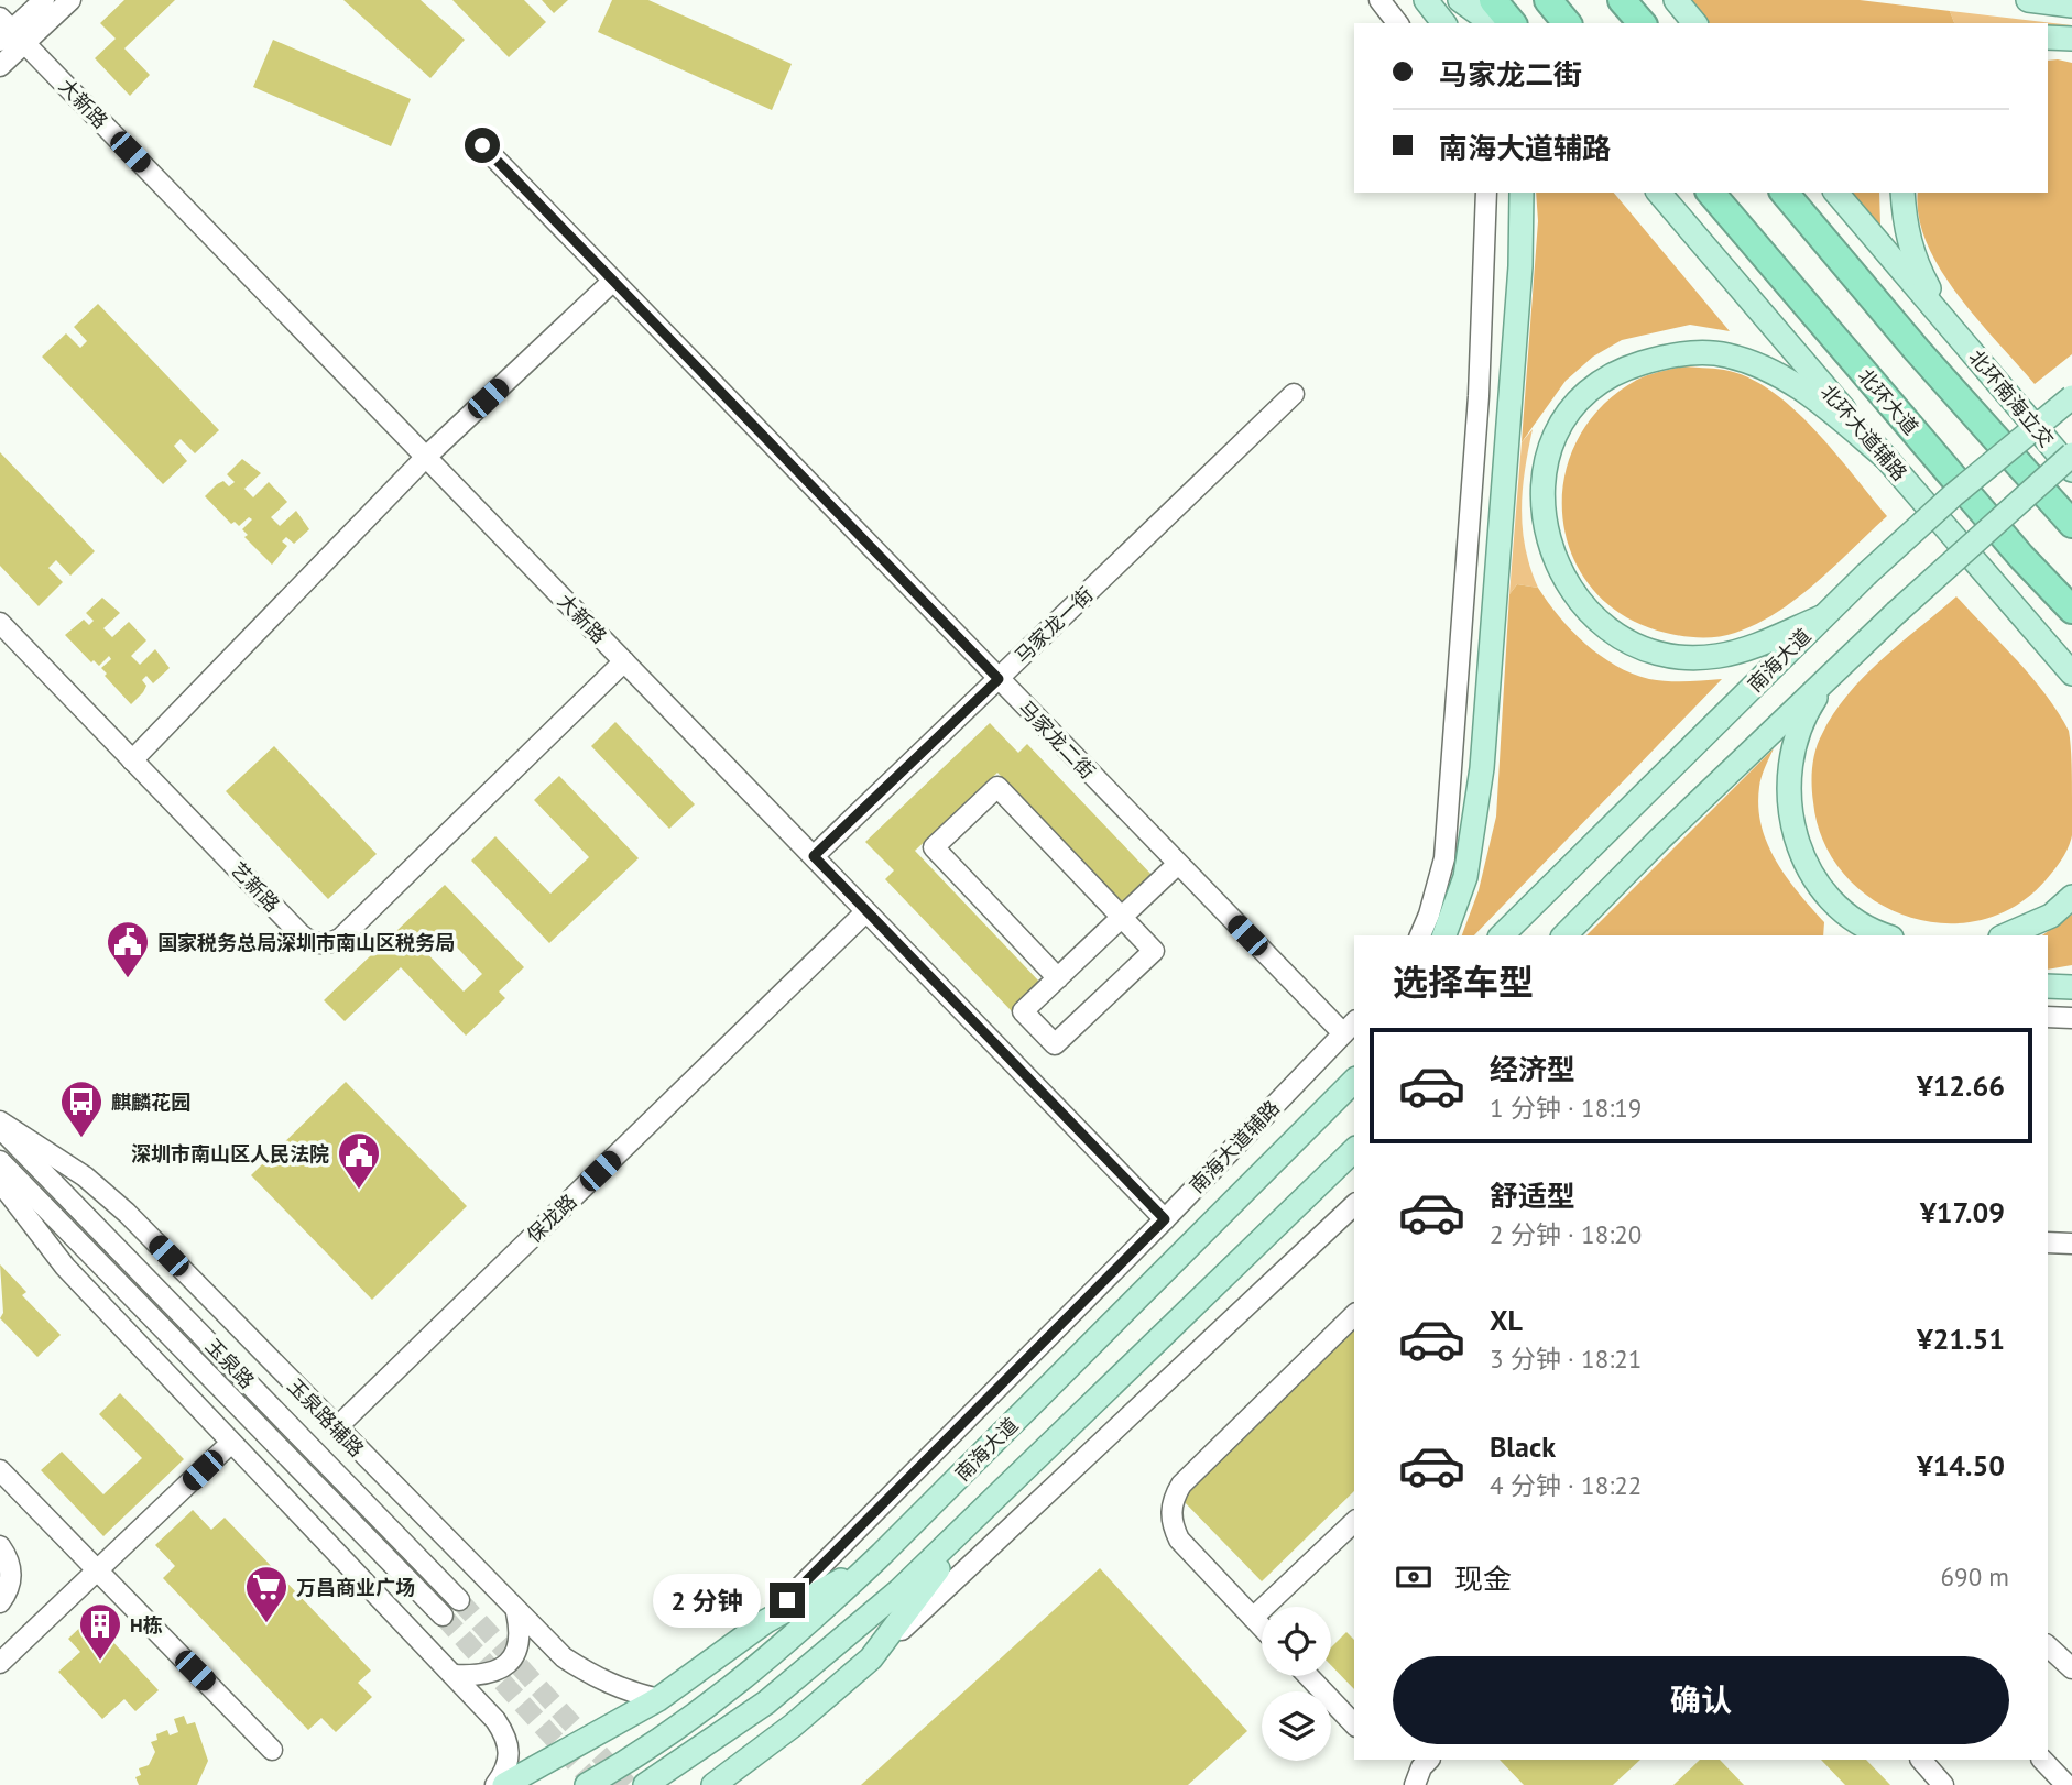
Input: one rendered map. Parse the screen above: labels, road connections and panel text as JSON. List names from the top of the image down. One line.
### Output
{"streets":{"highway":["北环大道"],"main road":["北环南海立交","北环大道辅路","南海大道"],"street":["大新路","马家龙一街","马家龙二街","艺新路","南海大道辅路","保龙路","玉泉路","玉泉路辅路"]},"crossings":[["大新路","马家龙一街"],["大新路","艺新路"],["大新路","南海大道辅路"],["大新路","保龙路"],["马家龙一街","马家龙二街"],["马家龙二街","南海大道辅路"],["保龙路","玉泉路辅路"]],"places":{"public building":["国家税务总局深圳市南山区税务局","深圳市南山区人民法院"],"bus stop":["麒麟花园"],"supermarket":["万昌商业广场"],"building":["H栋"]},"page":{"banner":["马家龙二街","南海大道辅路"],"heading":"选择车型","list":[{"name":"经济型","note":"1 分钟 · 18:19","value":"¥12.66"},{"name":"舒适型","note":"2 分钟 · 18:20","value":"¥17.09"},{"name":"XL","note":"3 分钟 · 18:21","value":"¥21.51"},{"name":"Black","note":"4 分钟 · 18:22","value":"¥14.50"}],"pay":["现金","690 m"],"bubble":"2 分钟","buttons":"确认"}}
